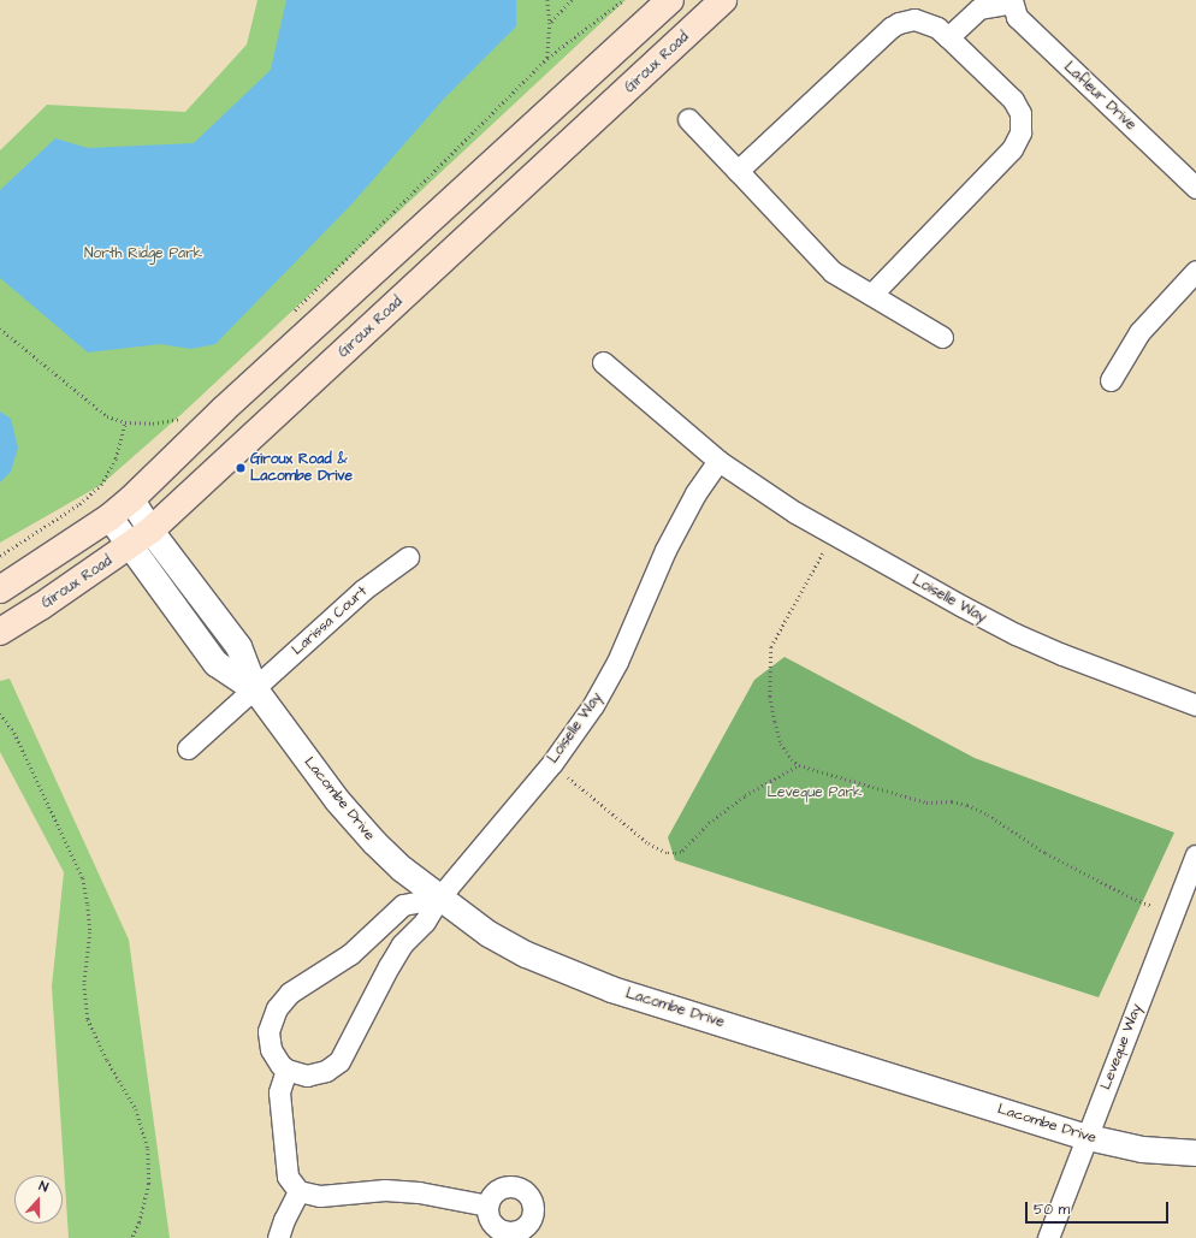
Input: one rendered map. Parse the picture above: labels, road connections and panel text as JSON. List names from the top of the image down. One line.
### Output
{"streets":{"main road":["Giroux Road"],"street":["Lafleur Drive","Loiselle Way","Larissa Court","Lacombe Drive","Leveque Way"]},"crossings":[["Giroux Road","Lacombe Drive"],["Loiselle Way","Lacombe Drive"],["Larissa Court","Lacombe Drive"],["Lacombe Drive","Leveque Way"]],"parks":["North Ridge Park","Leveque Park"],"places":["Giroux Road & Lacombe Drive"],"scale_bar":"50 m","north":"top"}
